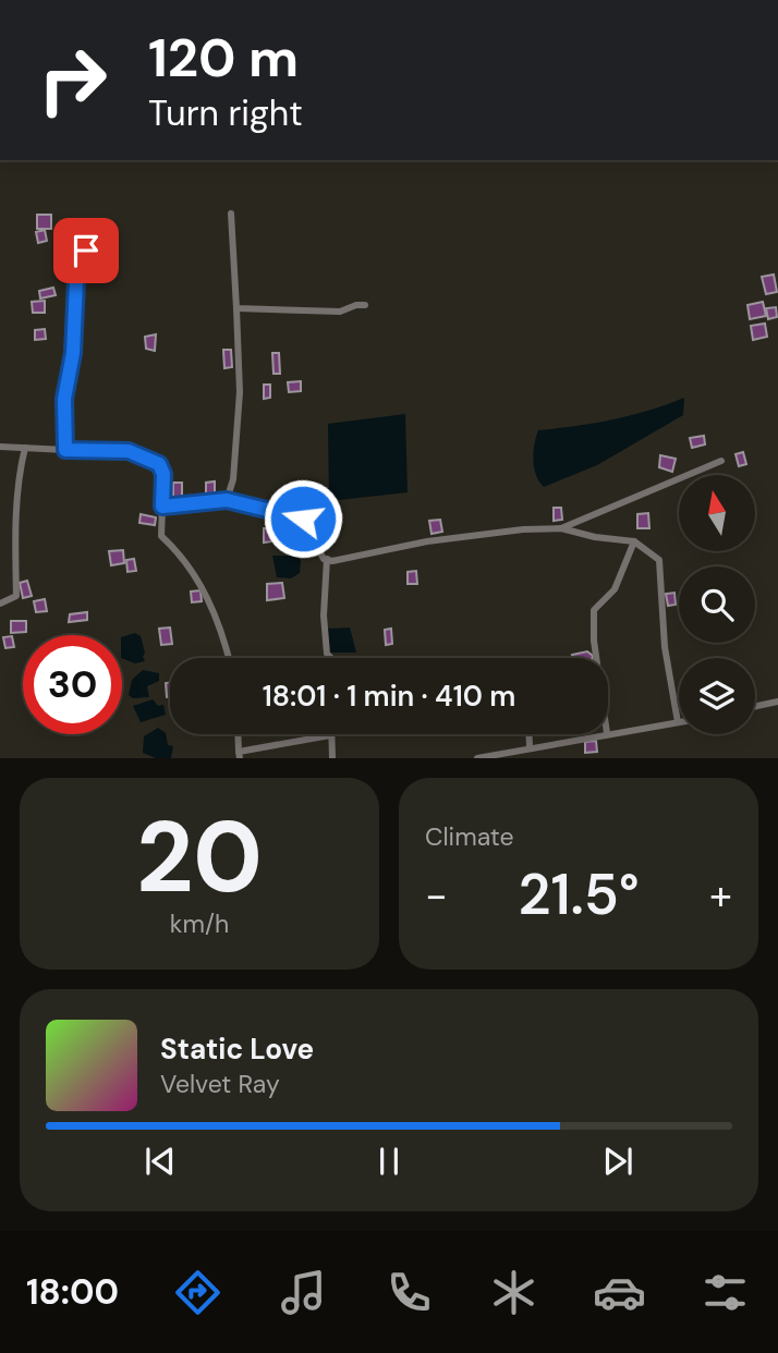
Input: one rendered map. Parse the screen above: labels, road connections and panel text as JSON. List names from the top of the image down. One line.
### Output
{"north":"top","page":{"turn":["120 m","Turn right"],"limit":"30","trip":"18:01 · 1 min · 410 m","tile":[["20","km/h"],"Climate"],"heat":["−","21.5°","+"],"song":["Static Love","Velvet Ray"],"tabs":"18:00"}}
